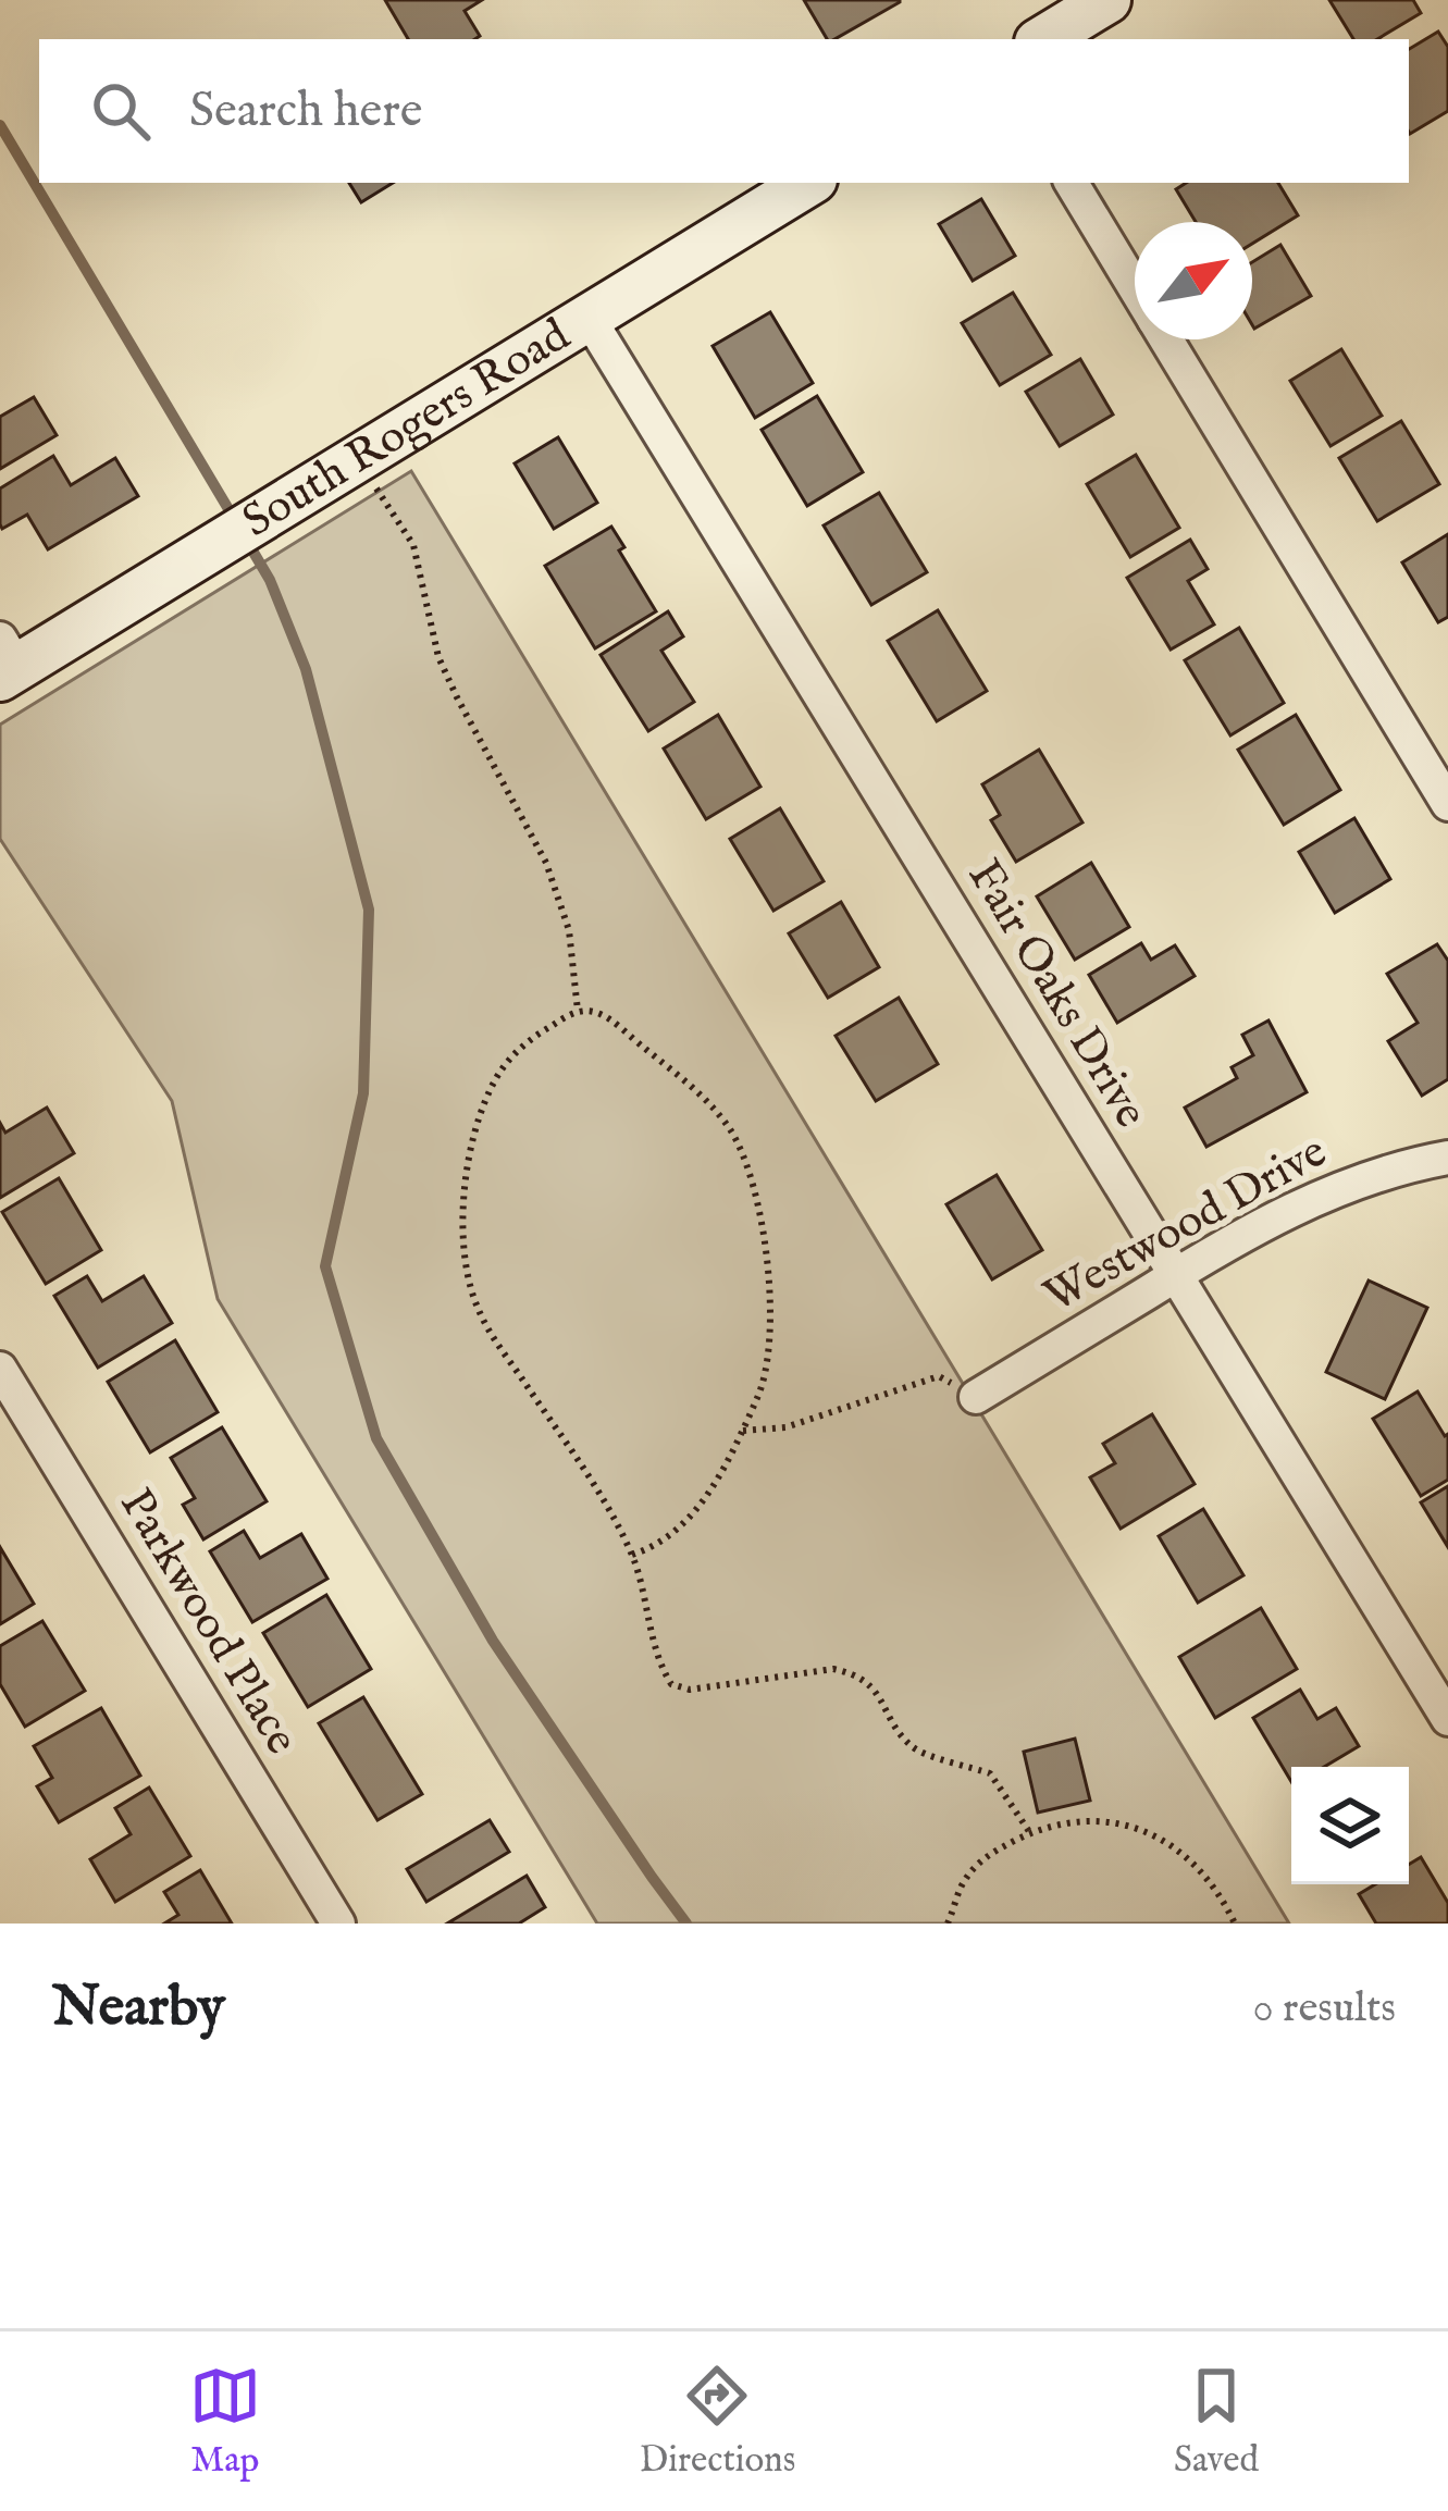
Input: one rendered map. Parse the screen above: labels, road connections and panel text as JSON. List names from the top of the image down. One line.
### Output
{"streets":{"street":["South Rogers Road","Fair Oaks Drive","Westwood Drive","Parkwood Place"]},"crossings":[["South Rogers Road","Fair Oaks Drive"],["Fair Oaks Drive","Westwood Drive"]],"north":"top right","page":{"search":"Search here","heading":["Nearby","0 results"],"nav":["Map","Directions","Saved"]}}
